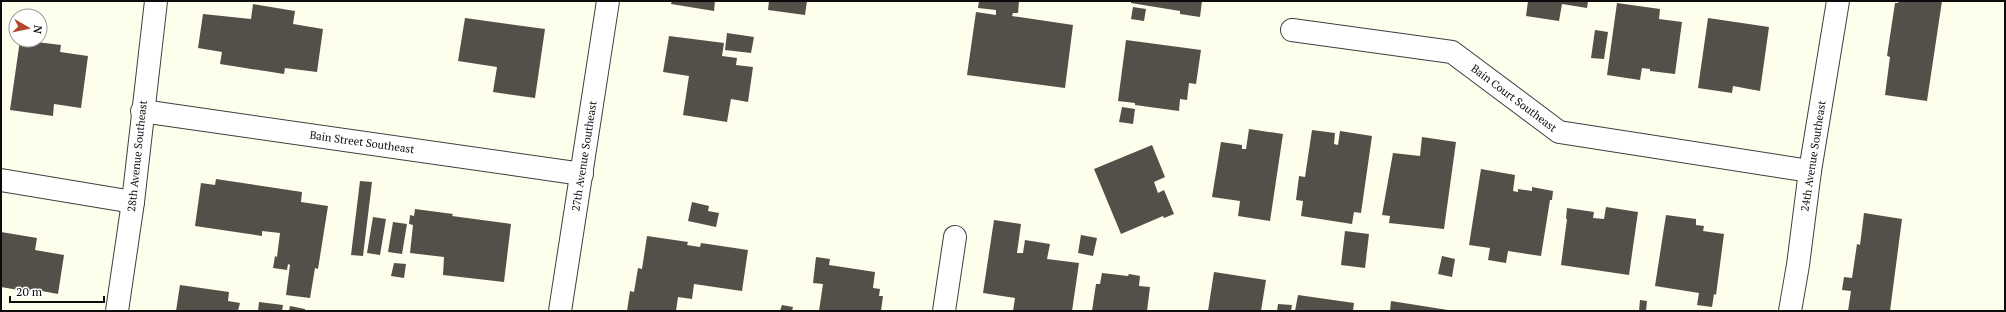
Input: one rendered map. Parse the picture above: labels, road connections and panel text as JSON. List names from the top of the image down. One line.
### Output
{"streets":{"street":["Bain Court Southeast","Bain Street Southeast","28th Avenue Southeast","27th Avenue Southeast","24th Avenue Southeast"]},"crossings":[["Bain Court Southeast","24th Avenue Southeast"],["Bain Street Southeast","28th Avenue Southeast"],["Bain Street Southeast","27th Avenue Southeast"]],"scale_bar":"20 m","north":"right"}
